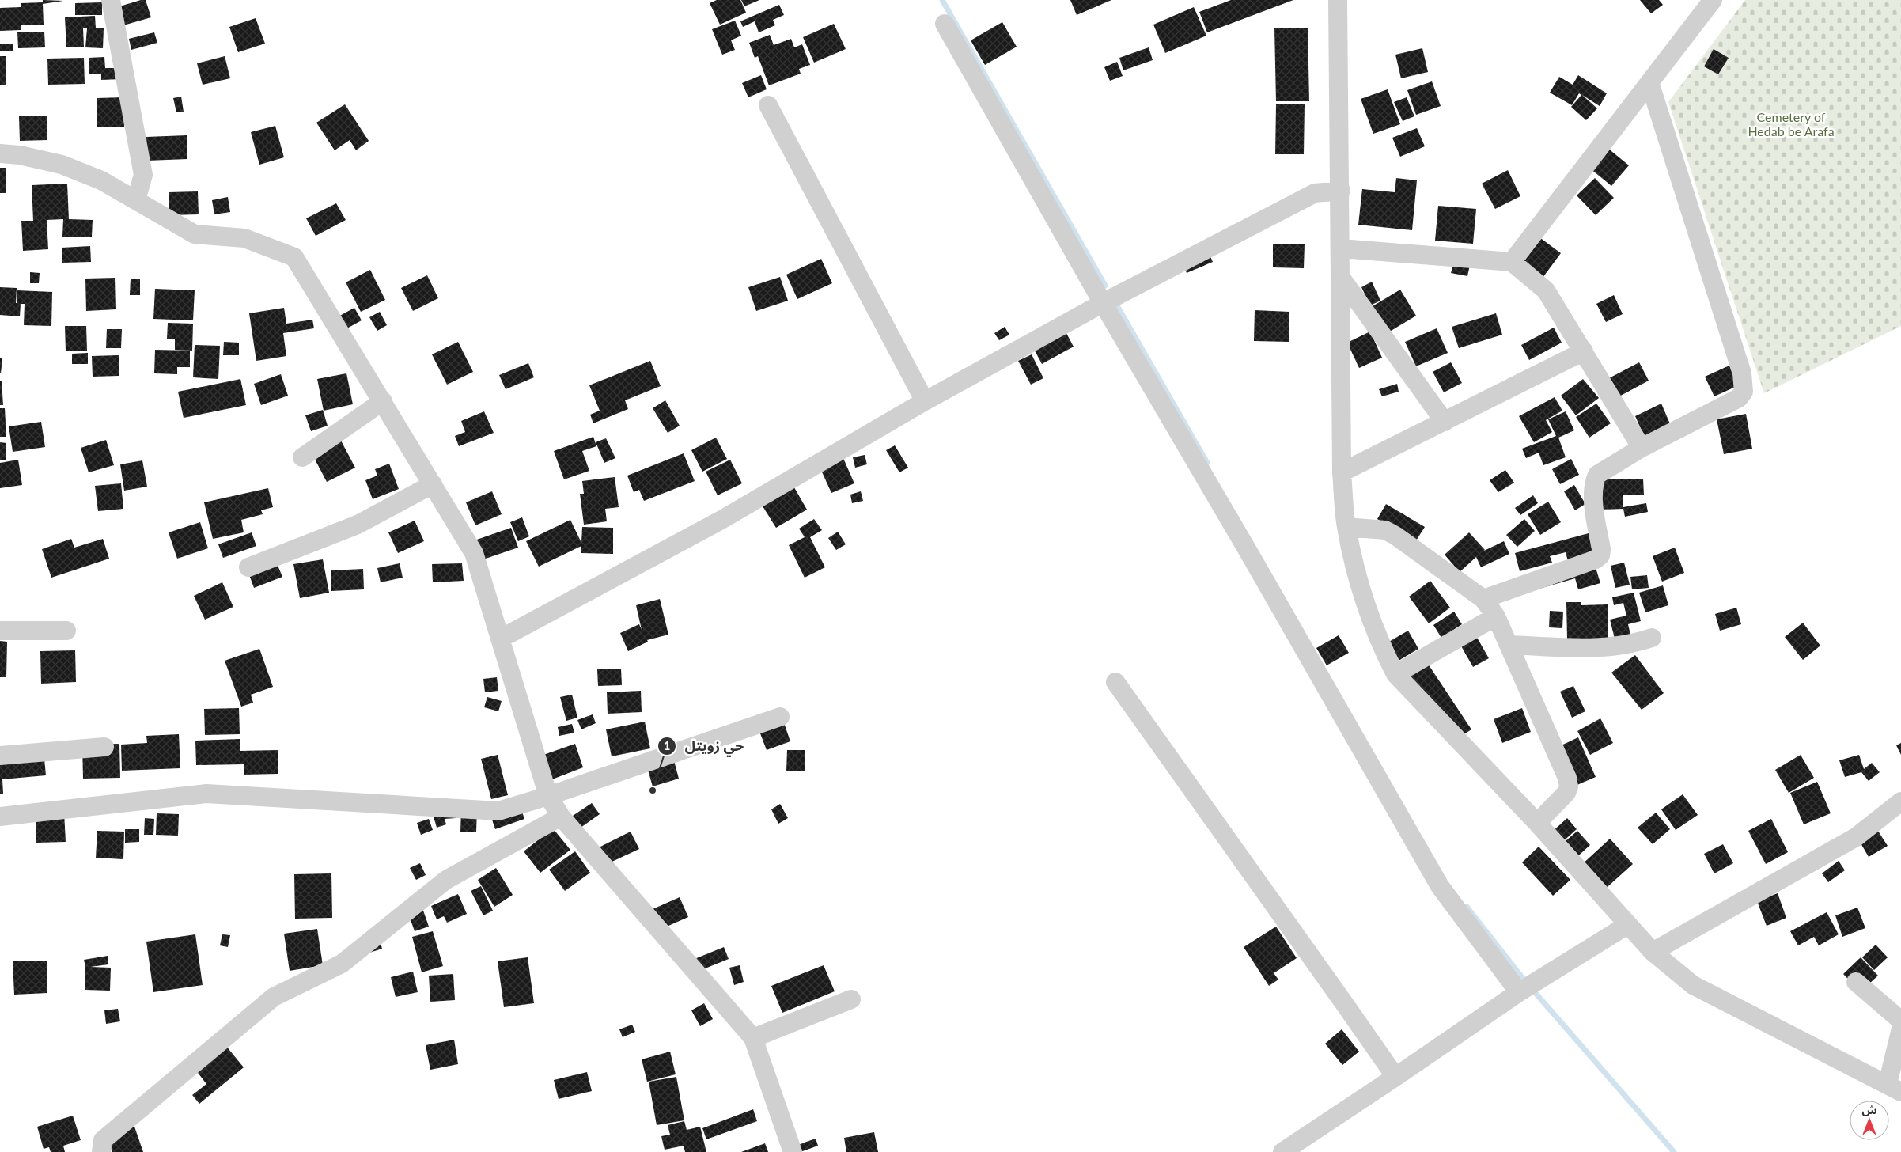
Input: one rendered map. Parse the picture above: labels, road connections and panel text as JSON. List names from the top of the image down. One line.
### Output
{"parks":["Cemetery of Hedab be Arafa"],"places":["حي زويتل"],"north":"top"}
